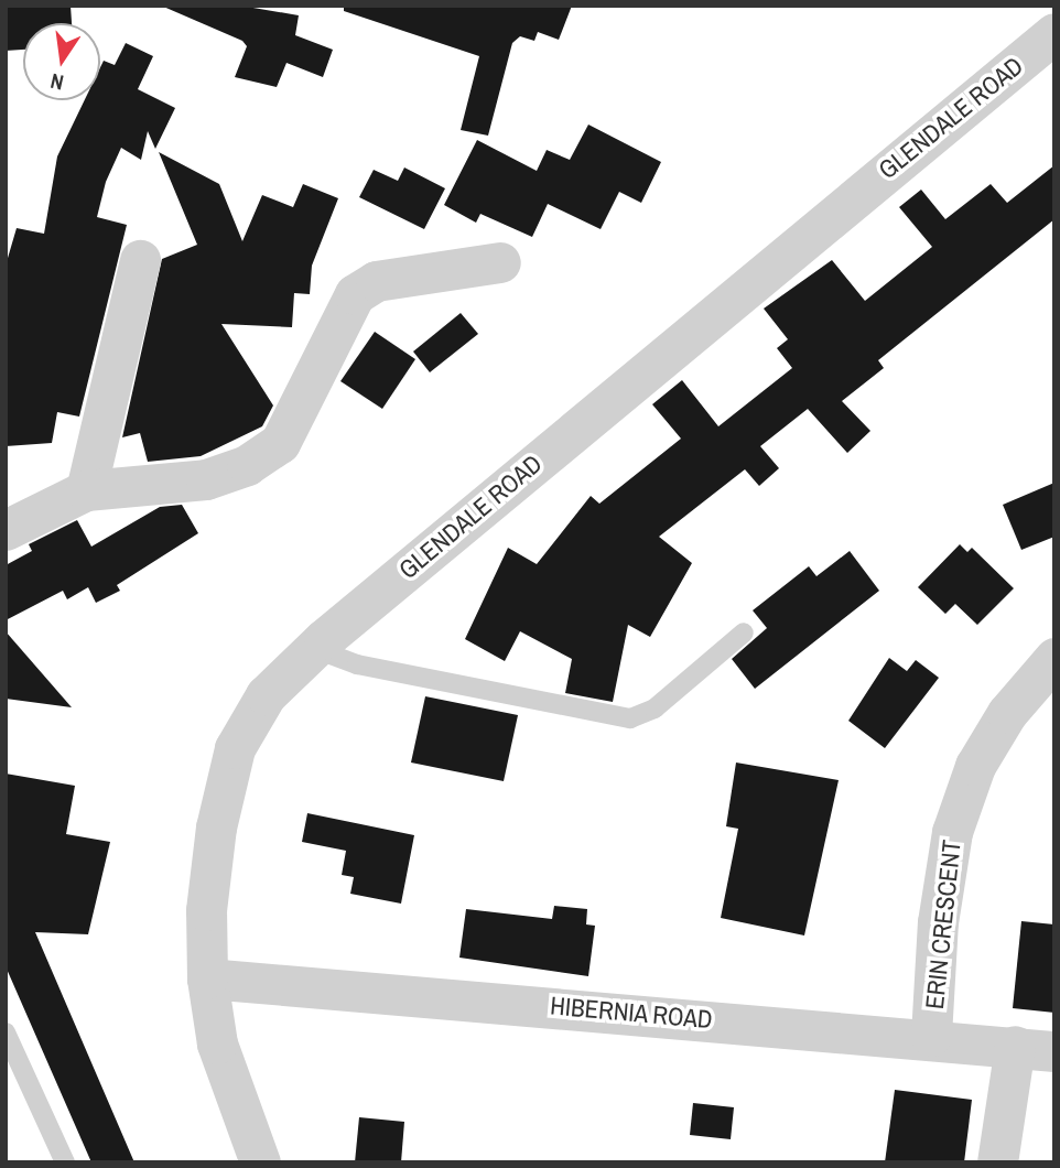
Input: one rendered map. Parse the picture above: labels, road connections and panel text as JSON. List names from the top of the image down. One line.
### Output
{"streets":{"street":["GLENDALE ROAD","ERIN CRESCENT","HIBERNIA ROAD"]},"crossings":[["GLENDALE ROAD","HIBERNIA ROAD"],["ERIN CRESCENT","HIBERNIA ROAD"]],"north":"bottom"}
